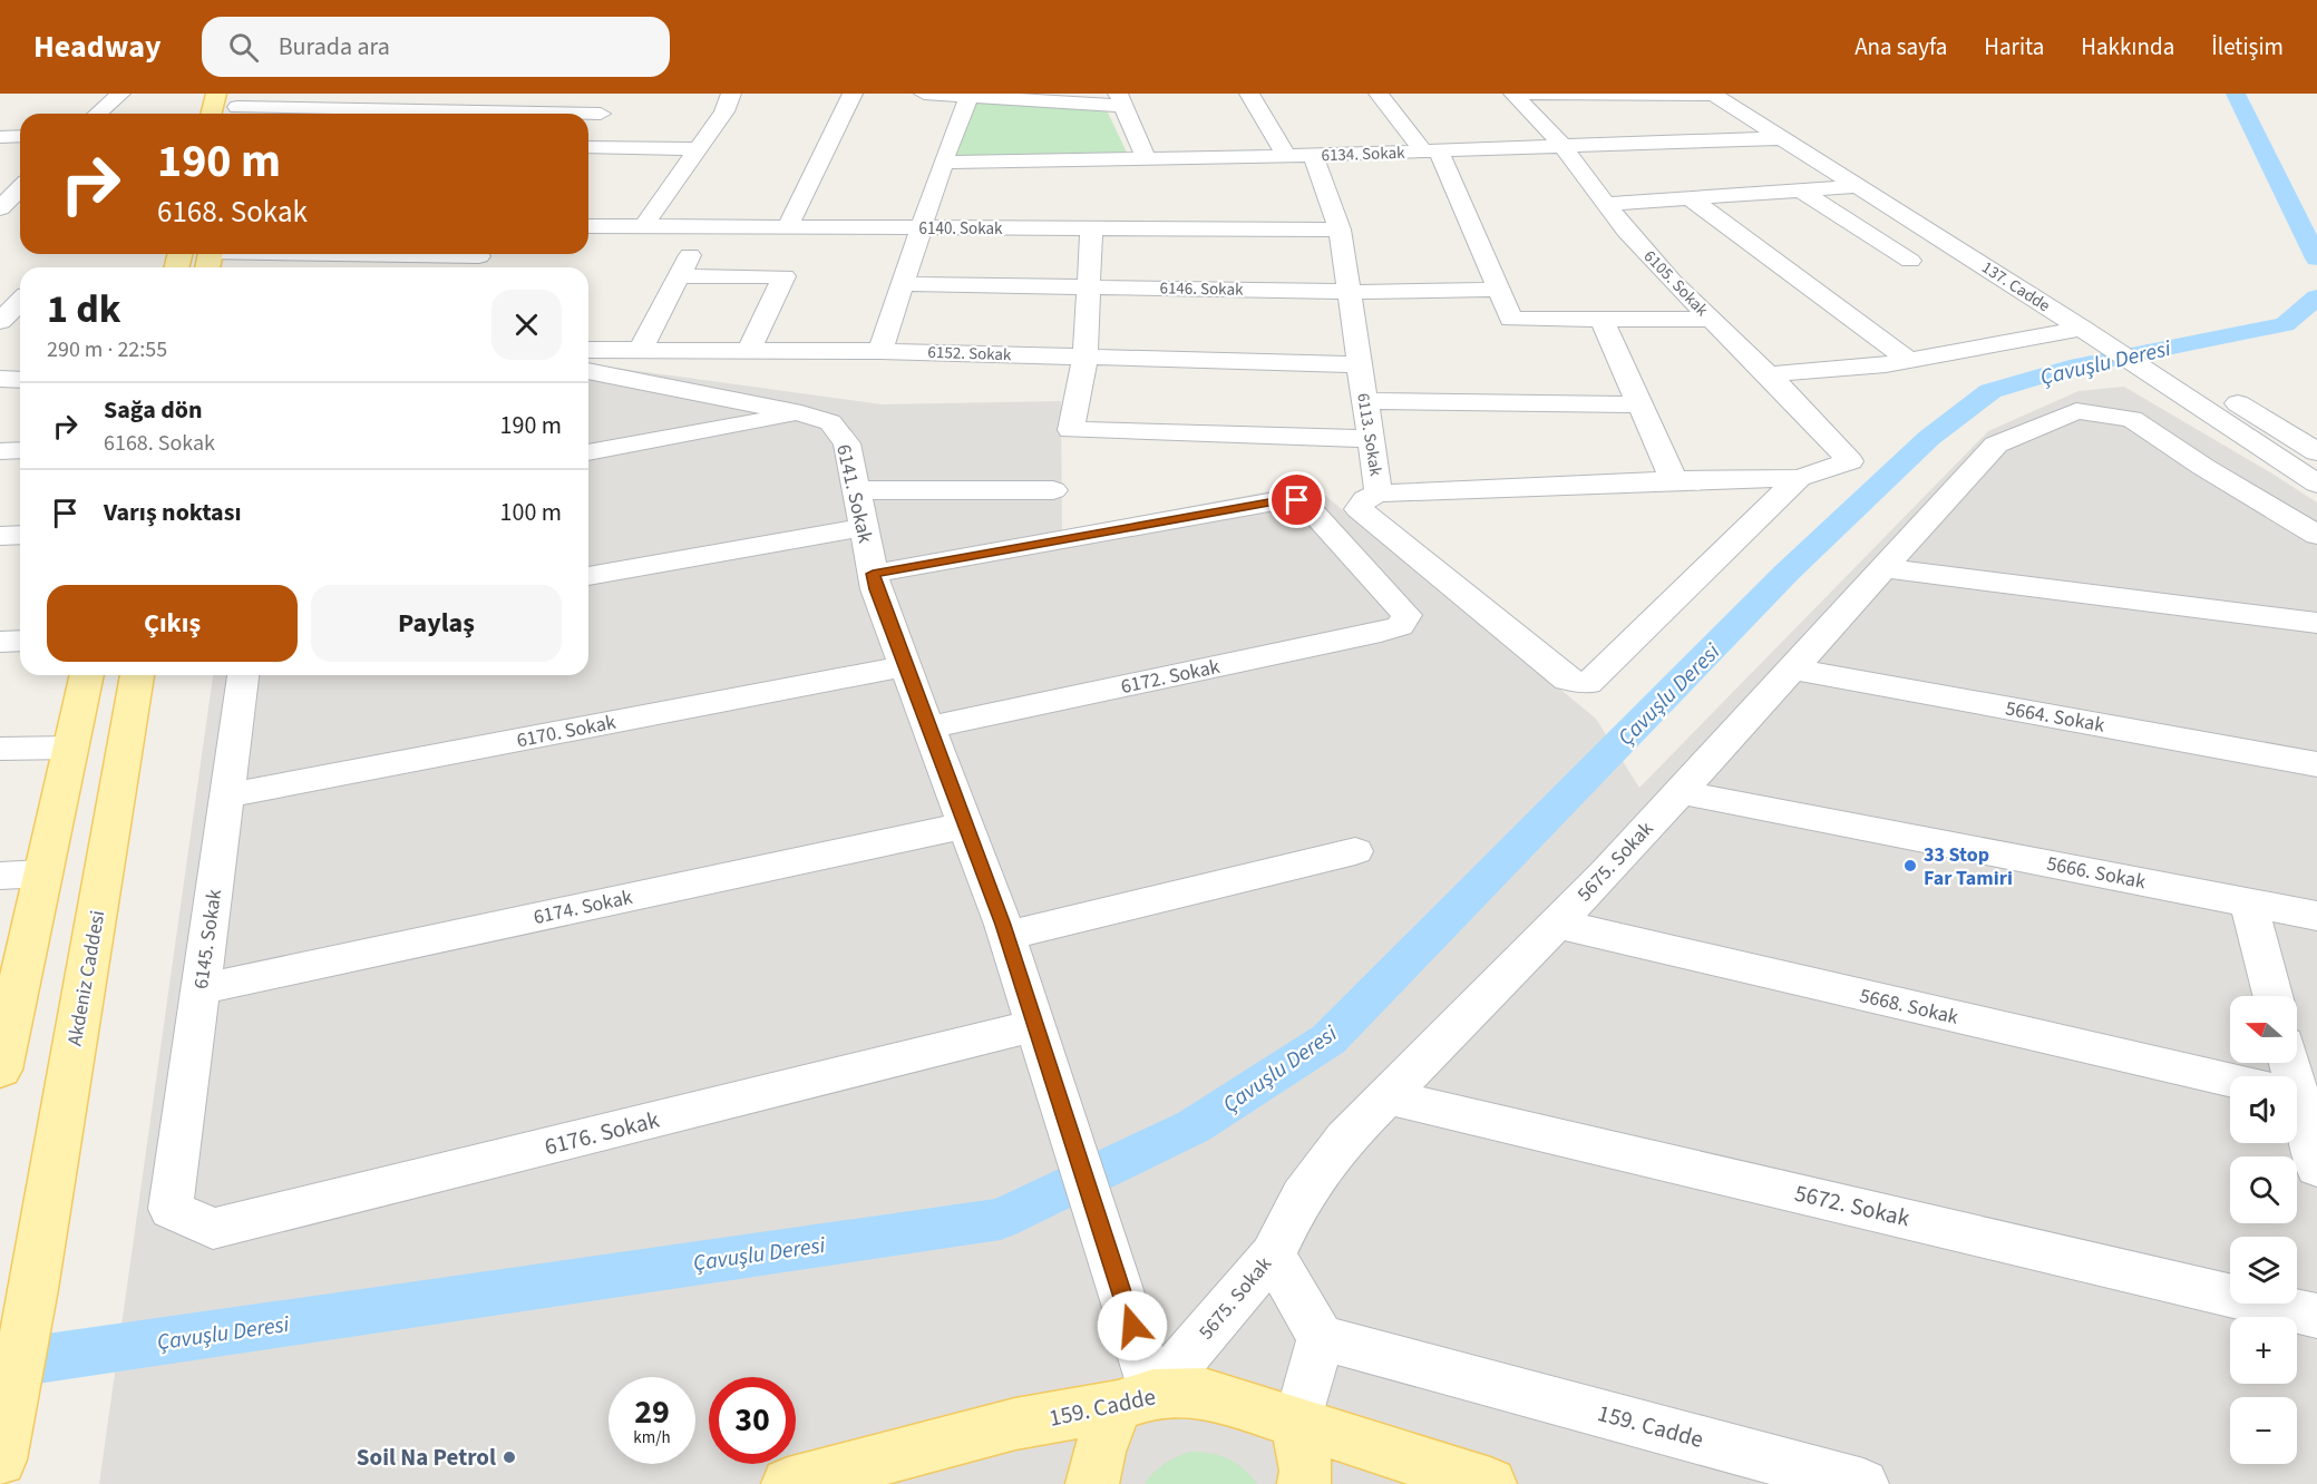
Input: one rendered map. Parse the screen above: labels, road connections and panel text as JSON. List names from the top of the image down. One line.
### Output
{"streets":{"main road":["Akdeniz Caddesi","159. Cadde"],"street":["6134. Sokak","6140. Sokak","6105. Sokak","137. Cadde","6146. Sokak","6152. Sokak","6113. Sokak","6141. Sokak","6172. Sokak","5664. Sokak","6170. Sokak","5675. Sokak","5666. Sokak","6174. Sokak","6145. Sokak","5668. Sokak","6176. Sokak","5672. Sokak"]},"crossings":[["6134. Sokak","6105. Sokak"],["6134. Sokak","137. Cadde"],["6134. Sokak","6113. Sokak"],["6140. Sokak","6113. Sokak"],["6105. Sokak","6113. Sokak"],["6146. Sokak","6113. Sokak"],["6152. Sokak","6113. Sokak"],["6141. Sokak","6172. Sokak"],["6141. Sokak","6170. Sokak"],["6141. Sokak","5675. Sokak"],["6141. Sokak","6174. Sokak"],["6141. Sokak","6176. Sokak"],["6141. Sokak","159. Cadde"],["5664. Sokak","5675. Sokak"],["6170. Sokak","6145. Sokak"],["5675. Sokak","5666. Sokak"],["5675. Sokak","5668. Sokak"],["5675. Sokak","5672. Sokak"],["5675. Sokak","159. Cadde"],["6174. Sokak","6145. Sokak"],["6145. Sokak","6176. Sokak"]],"water":["Çavuşlu Deresi"],"places":["33 Stop Far Tamiri","Soil Na Petrol"],"north":"left","page":{"header":"Headway","search":"Burada ara","nav":["Ana sayfa","Harita","Hakkında","İletişim"],"turn":["190 m","6168. Sokak"],"heading":["1 dk","290 m · 22:55"],"list":[{"name":"Sağa dön","note":"6168. Sokak","value":"190 m"},{"name":"Varış noktası","value":"100 m"}],"buttons":["Çıkış","Paylaş"],"map_buttons":["+","−"],"speed":"29 km/h","limit":"30"}}
